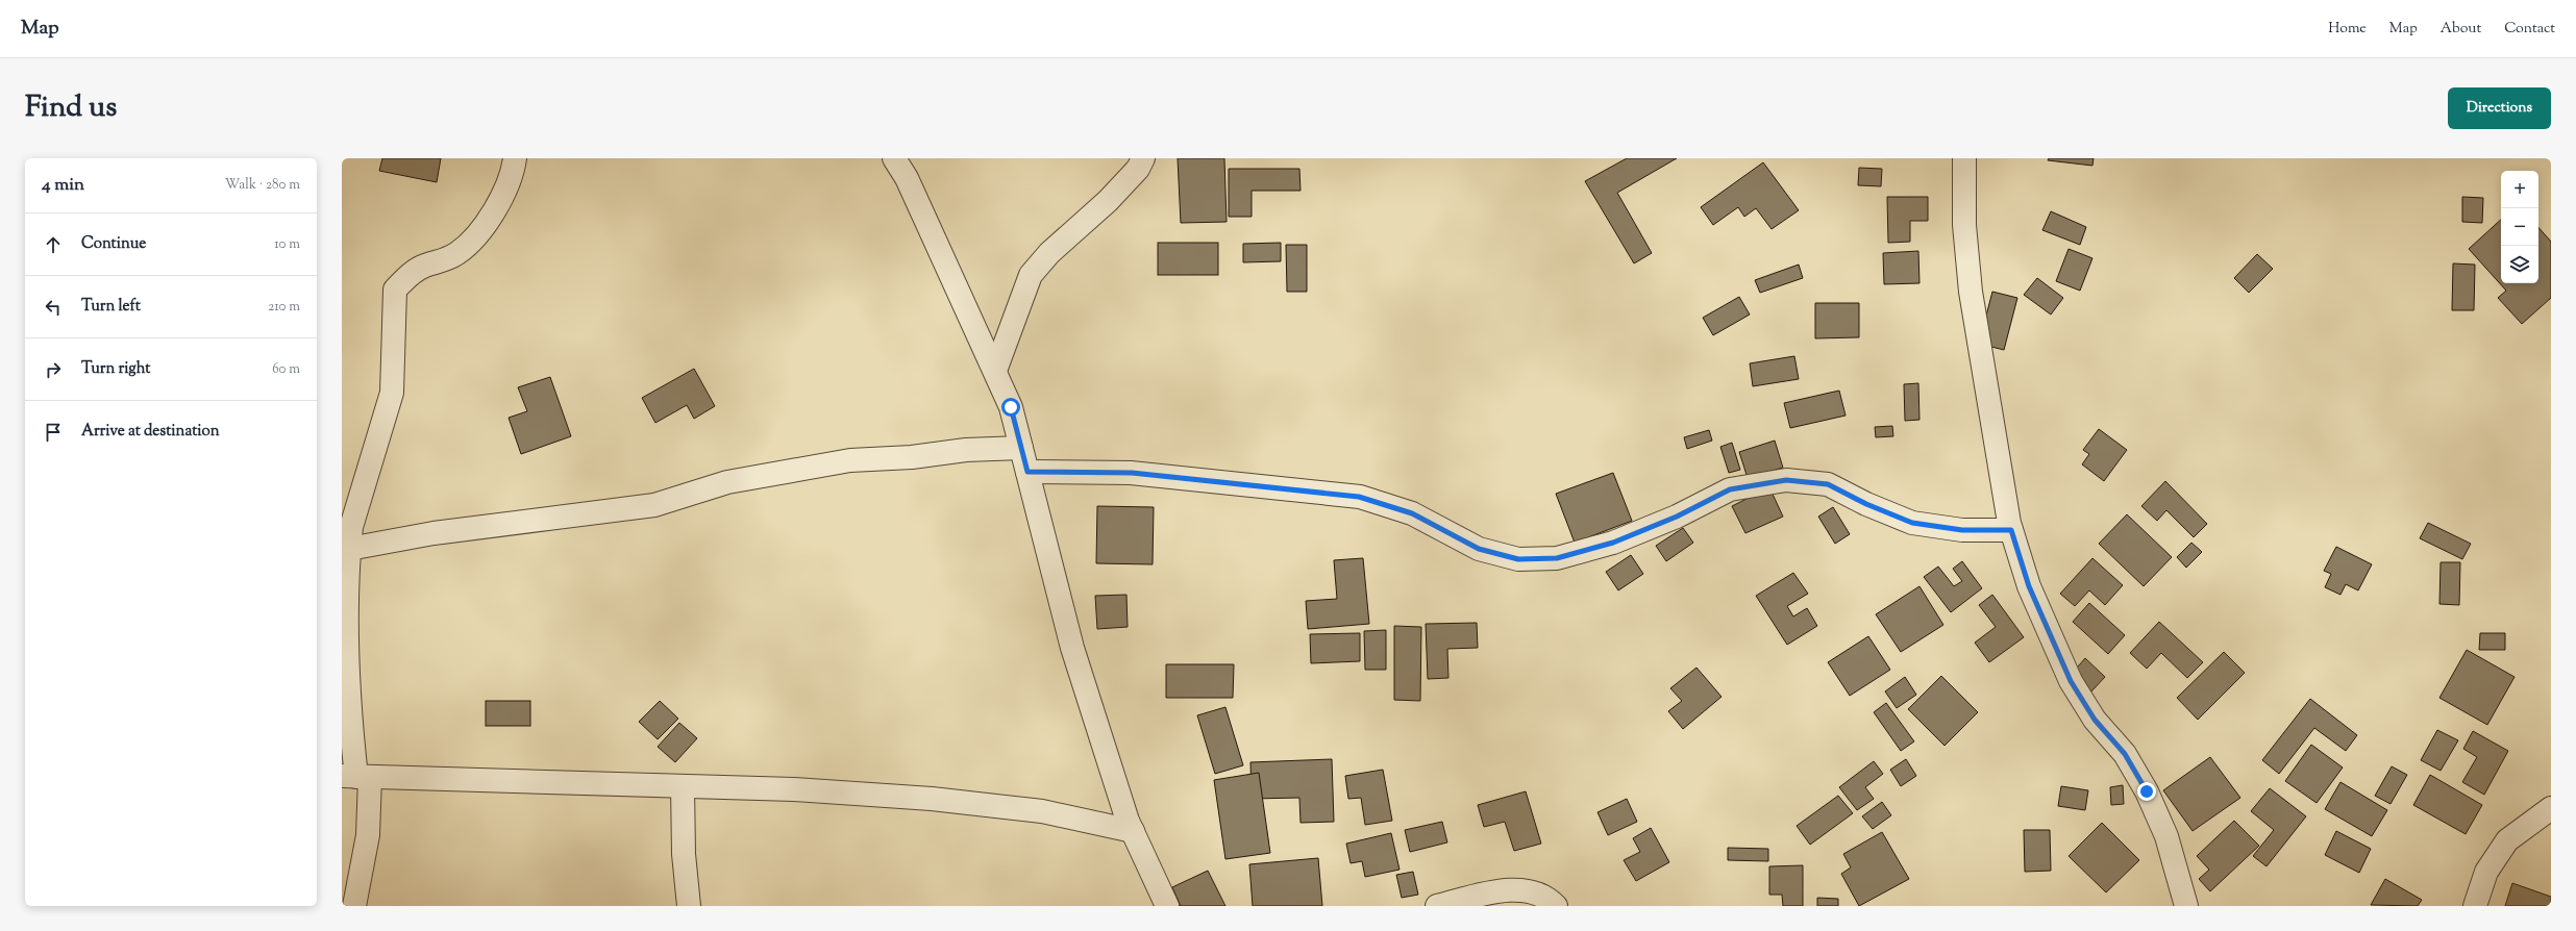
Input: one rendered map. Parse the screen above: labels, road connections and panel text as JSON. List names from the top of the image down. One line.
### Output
{"page":{"header":"Map","nav":["Home","Map","About","Contact"],"title":"Find us","buttons":"Directions","heading":["4 min","Walk · 280 m"],"map_buttons":["+","−"],"list":[["Continue","10 m"],["Turn left","210 m"],["Turn right","60 m"],"Arrive at destination"]}}
